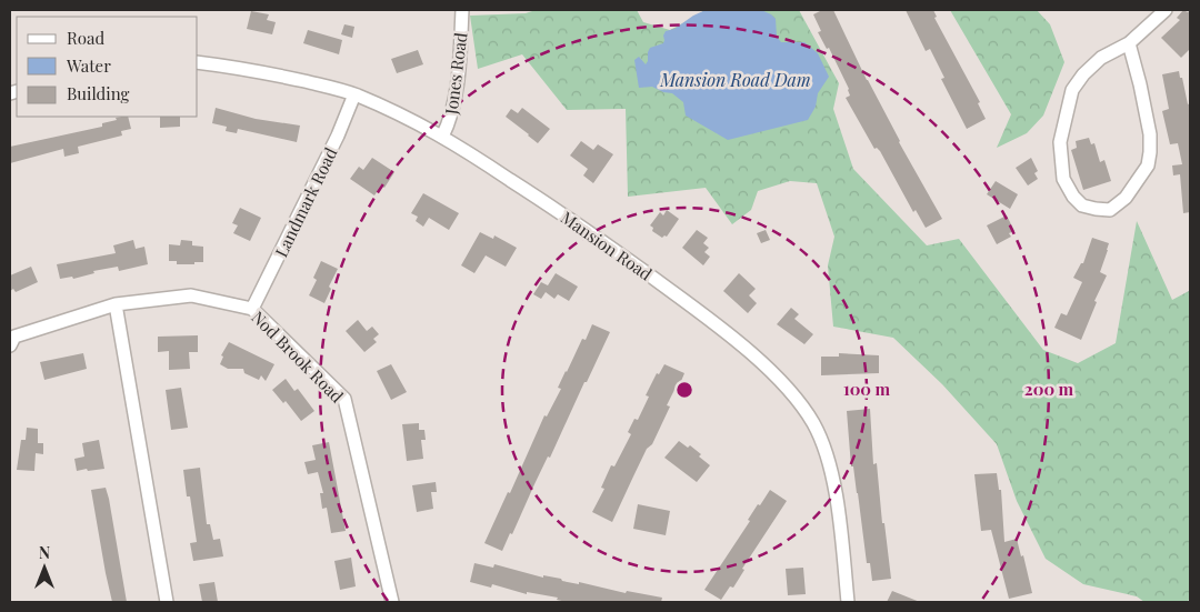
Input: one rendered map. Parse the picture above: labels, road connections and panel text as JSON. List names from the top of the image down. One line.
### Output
{"streets":{"street":["Jones Road","Landmark Road","Mansion Road","Nod Brook Road"]},"crossings":[["Jones Road","Mansion Road"],["Landmark Road","Mansion Road"],["Landmark Road","Nod Brook Road"]],"water":["Mansion Road Dam"],"legend":["Road","Water","Building"],"north":"top","rings":["100 m","200 m"]}
